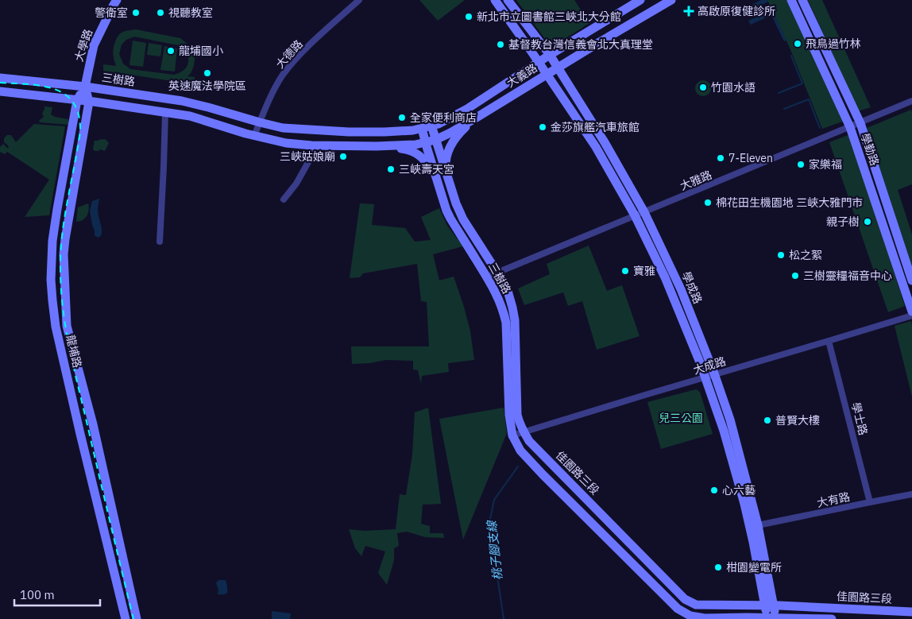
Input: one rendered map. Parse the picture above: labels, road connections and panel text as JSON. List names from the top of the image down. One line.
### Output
{"streets":{"street":["大學路","大德路","大義路","三樹路","學勤路","大雅路","學成路","龍埔路","大成路","學士路","佳園路三段","大有路"]},"crossings":[["大學路","三樹路"],["大學路","龍埔路"],["大德路","三樹路"],["大義路","三樹路"],["大義路","學成路"],["大義路","佳園路三段"],["三樹路","大雅路"],["三樹路","龍埔路"],["三樹路","大成路"],["三樹路","佳園路三段"],["學勤路","大雅路"],["大雅路","學成路"],["大雅路","佳園路三段"],["學成路","大成路"],["學成路","佳園路三段"],["學成路","大有路"],["大成路","學士路"],["大成路","佳園路三段"],["學士路","大有路"]],"water":["桃子腳支線"],"parks":["兒三公園"],"places":{"health":["高啟原復健診所"],"other":["警衛室","視聽教室","新北市立圖書館三峽北大分館","飛鳥過竹林","基督教台灣信義會北大真理堂","龍埔國小","英速魔法學院區","竹園水語","全家便利商店","金莎旗艦汽車旅館","三峽姑娘廟","7-Eleven","家樂福","三峽壽天宮","棉花田生機園地 三峽大雅門市","親子樹","松之絮","寶雅","三樹靈糧福音中心","普賢大樓","心六藝","柑園變電所"]},"scale_bar":"100 m"}
